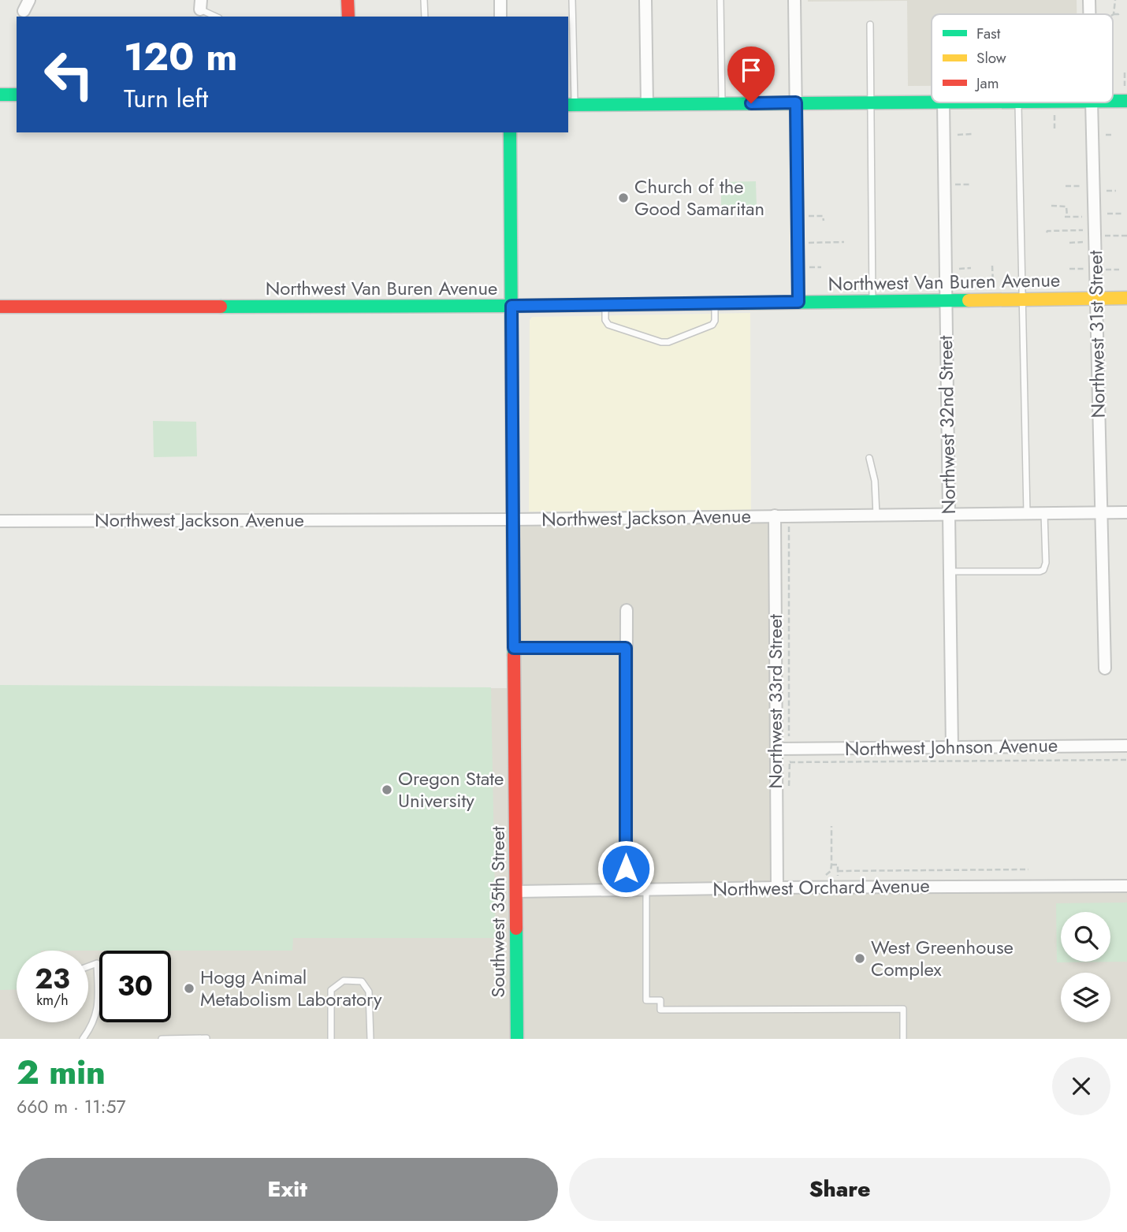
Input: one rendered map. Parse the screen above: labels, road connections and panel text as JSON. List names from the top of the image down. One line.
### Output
{"streets":{"main road":["Northwest Van Buren Avenue","Southwest 35th Street"],"street":["Northwest 31st Street","Northwest 32nd Street","Northwest Jackson Avenue","Northwest 33rd Street","Northwest Johnson Avenue","Northwest Orchard Avenue"]},"crossings":[["Northwest Van Buren Avenue","Northwest 31st Street"],["Northwest Van Buren Avenue","Northwest 32nd Street"],["Northwest Van Buren Avenue","Southwest 35th Street"],["Northwest 31st Street","Northwest Jackson Avenue"],["Northwest 32nd Street","Northwest Jackson Avenue"],["Northwest 32nd Street","Northwest Johnson Avenue"],["Northwest Jackson Avenue","Northwest 33rd Street"],["Northwest Jackson Avenue","Southwest 35th Street"],["Northwest 33rd Street","Northwest Johnson Avenue"],["Northwest 33rd Street","Northwest Orchard Avenue"],["Northwest Orchard Avenue","Southwest 35th Street"]],"places":["Church of the Good Samaritan","Oregon State University","West Greenhouse Complex","Hogg Animal Metabolism Laboratory"],"legend":["Fast","Slow","Jam"],"page":{"turn":["120 m","Turn left"],"speed":"23 km/h","limit":"30","heading":["2 min","660 m · 11:57"],"buttons":["Exit","Share"]}}
